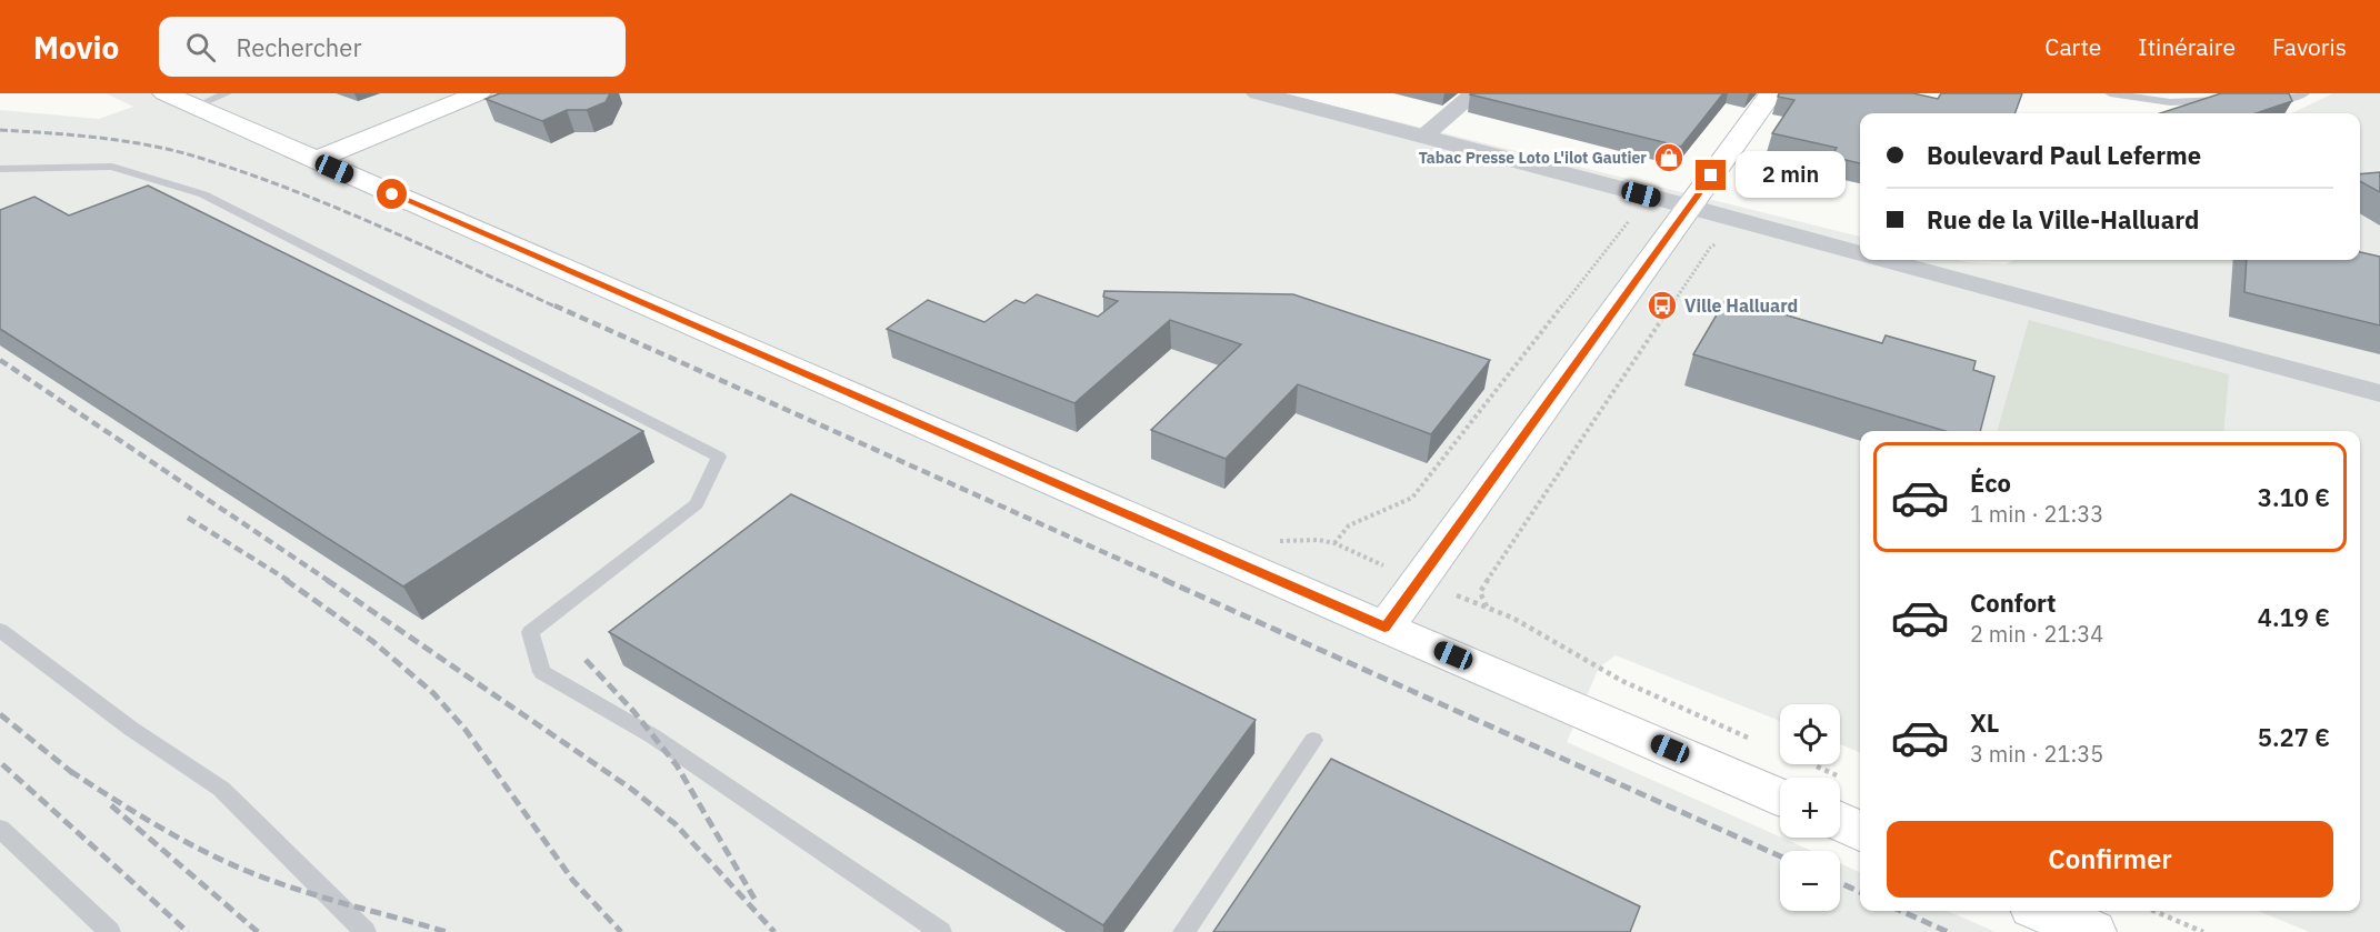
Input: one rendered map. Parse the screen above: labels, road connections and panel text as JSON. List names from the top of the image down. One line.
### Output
{"places":{"shop":["Tabac Presse Loto L'ilot Gautier"],"bus stop":["Ville Halluard"]},"page":{"header":"Movio","search":"Rechercher","nav":["Carte","Itinéraire","Favoris"],"banner":["Boulevard Paul Leferme","Rue de la Ville-Halluard"],"bubble":"2 min","list":[{"name":"Éco","note":"1 min · 21:33","value":"3.10 €"},{"name":"Confort","note":"2 min · 21:34","value":"4.19 €"},{"name":"XL","note":"3 min · 21:35","value":"5.27 €"}],"map_buttons":["+","−"],"buttons":"Confirmer"}}
